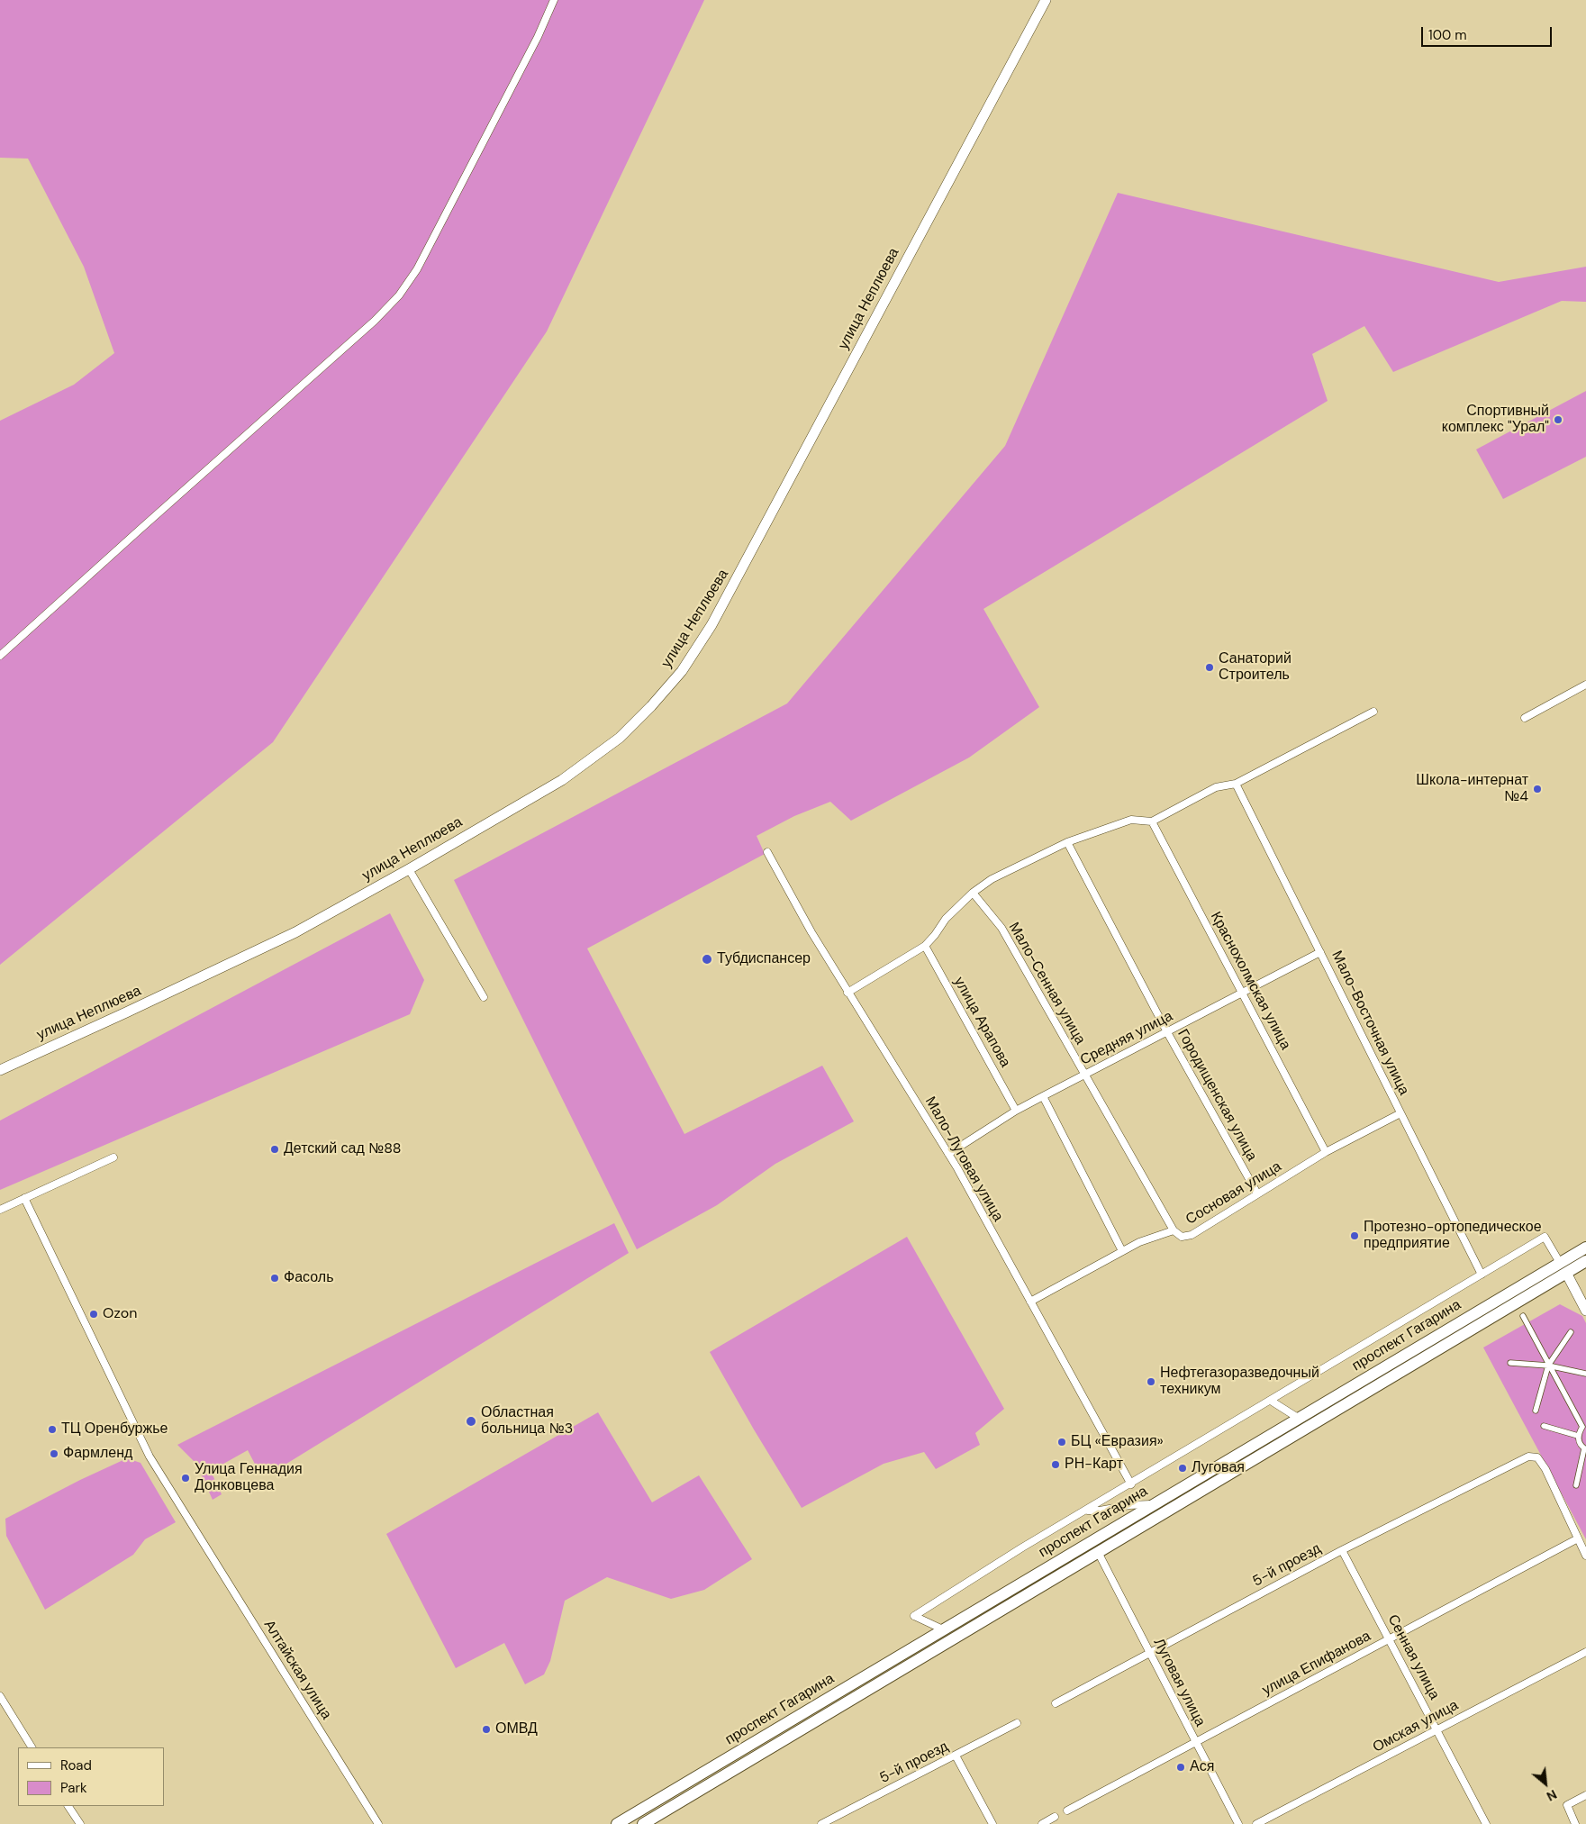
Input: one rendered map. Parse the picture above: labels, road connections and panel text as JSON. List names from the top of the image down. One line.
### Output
{"streets":{"main road":["улица Неплюева","проспект Гагарина"],"street":["Краснохолмская улица","Мало-Сенная улица","улица Арапова","Мало-Восточная улица","Средняя улица","Городищенская улица","Мало-Луговая улица","Сосновая улица","5-й проезд","Сенная улица","улица Епифанова","Алтайская улица","Луговая улица","Омская улица"]},"crossings":[["Краснохолмская улица","Средняя улица"],["Краснохолмская улица","Сосновая улица"],["Мало-Сенная улица","Средняя улица"],["Мало-Сенная улица","Сосновая улица"],["улица Арапова","Средняя улица"],["Мало-Восточная улица","Средняя улица"],["Мало-Восточная улица","Сосновая улица"],["Средняя улица","Городищенская улица"],["Средняя улица","Мало-Луговая улица"],["Городищенская улица","Сосновая улица"],["Мало-Луговая улица","Сосновая улица"],["проспект Гагарина","Луговая улица"],["5-й проезд","Сенная улица"],["5-й проезд","улица Епифанова"],["5-й проезд","Луговая улица"],["Сенная улица","улица Епифанова"],["Сенная улица","Омская улица"],["улица Епифанова","Луговая улица"]],"places":["Спортивный комплекс \"Урал\"","Санаторий Строитель","Школа-интернат №4","Тубдиспансер","Детский сад №88","Протезно-ортопедическое предприятие","Фасоль","Ozon","Нефтегазоразведочный техникум","Областная больница №3","ТЦ Оренбуржье","БЦ «Евразия»","Фармленд","РН-Карт","Луговая","Улица Геннадия Донковцева","ОМВД","Ася"],"legend":["Road","Park"],"scale_bar":"100 m","north":"bottom right"}
